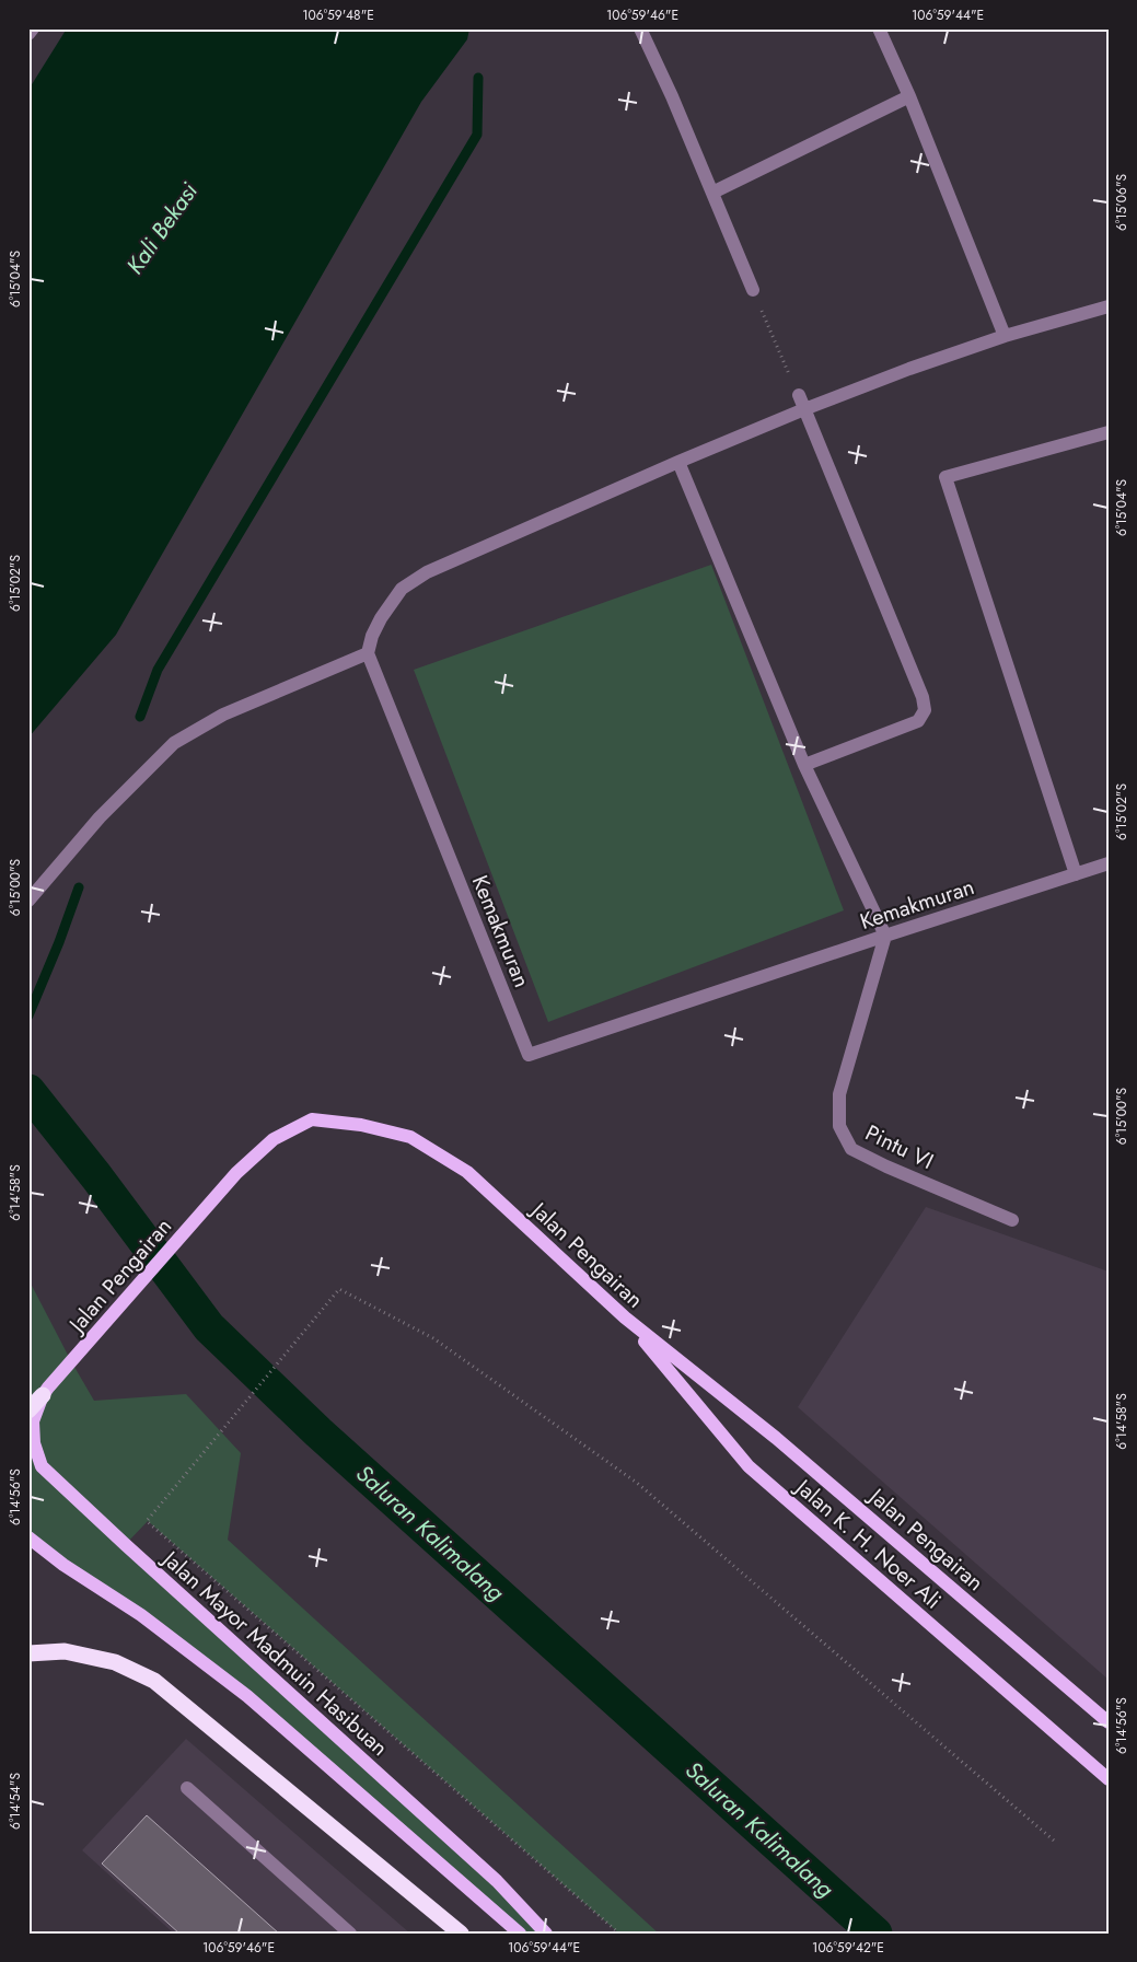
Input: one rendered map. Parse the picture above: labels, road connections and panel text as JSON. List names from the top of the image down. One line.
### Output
{"streets":{"main road":["Jalan Pengairan","Jalan K. H. Noer Ali","Jalan Mayor Madmuin Hasibuan"],"street":["Kemakmuran","Pintu VI"]},"crossings":[["Kemakmuran","Pintu VI"],["Jalan Pengairan","Jalan K. H. Noer Ali"],["Jalan Pengairan","Jalan Mayor Madmuin Hasibuan"]],"water":["Kali Bekasi","Saluran Kalimalang"],"coordinates":["106°59'48\"E","106°59'46\"E","106°59'44\"E","6°15'06\"S","6°15'04\"S","6°15'02\"S","6°15'00\"S","6°14'58\"S","6°14'56\"S","6°14'54\"S","106°59'42\"E"]}
